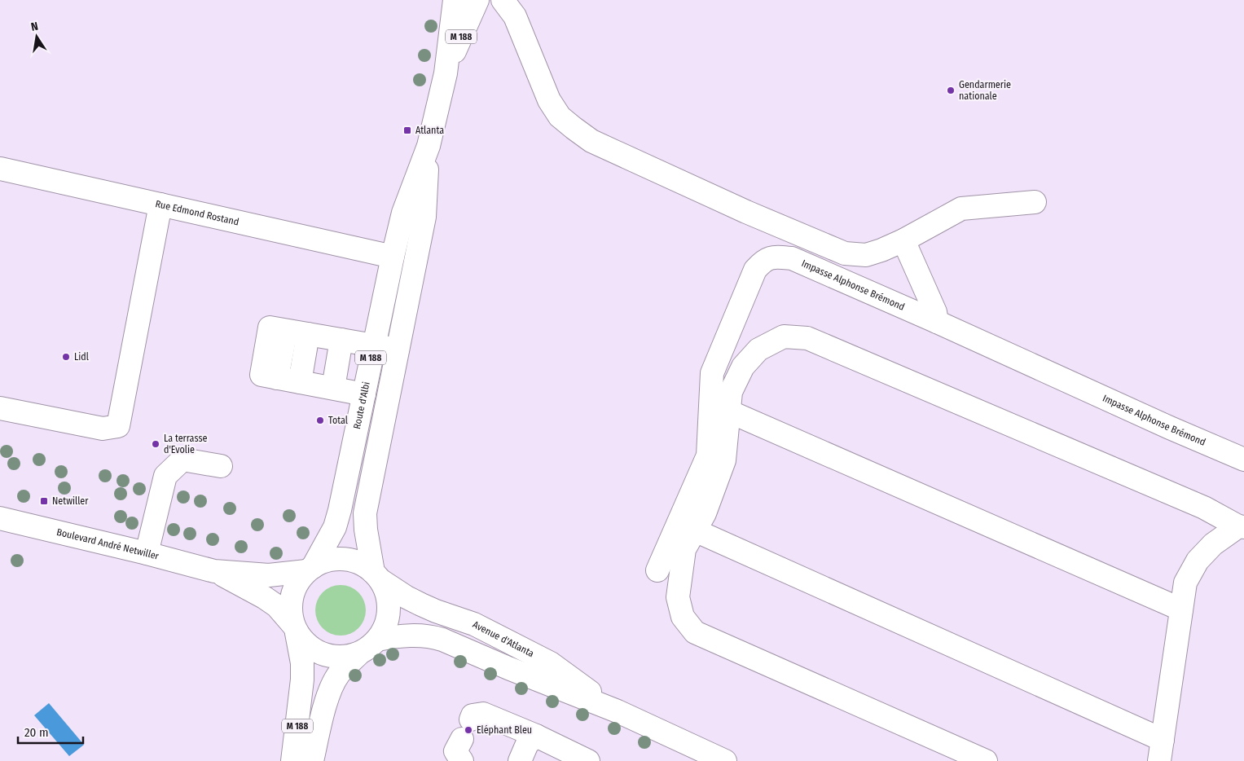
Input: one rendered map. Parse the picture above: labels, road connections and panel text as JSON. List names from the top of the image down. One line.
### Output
{"streets":{"main road":["M 188","Rue Edmond Rostand","Impasse Alphonse Brémond","Route d'Albi","Boulevard André Netwiller","Avenue d'Atlanta"]},"crossings":[["M 188","Route d'Albi"],["M 188","Boulevard André Netwiller"],["M 188","Avenue d'Atlanta"],["Rue Edmond Rostand","Route d'Albi"],["Route d'Albi","Boulevard André Netwiller"],["Route d'Albi","Avenue d'Atlanta"],["Boulevard André Netwiller","Avenue d'Atlanta"]],"places":{"other":["Gendarmerie nationale","Lidl","Total","La terrasse d'Evolie","Eléphant Bleu"],"transit":["Atlanta","Netwiller"]},"scale_bar":"20 m","north":"top"}
